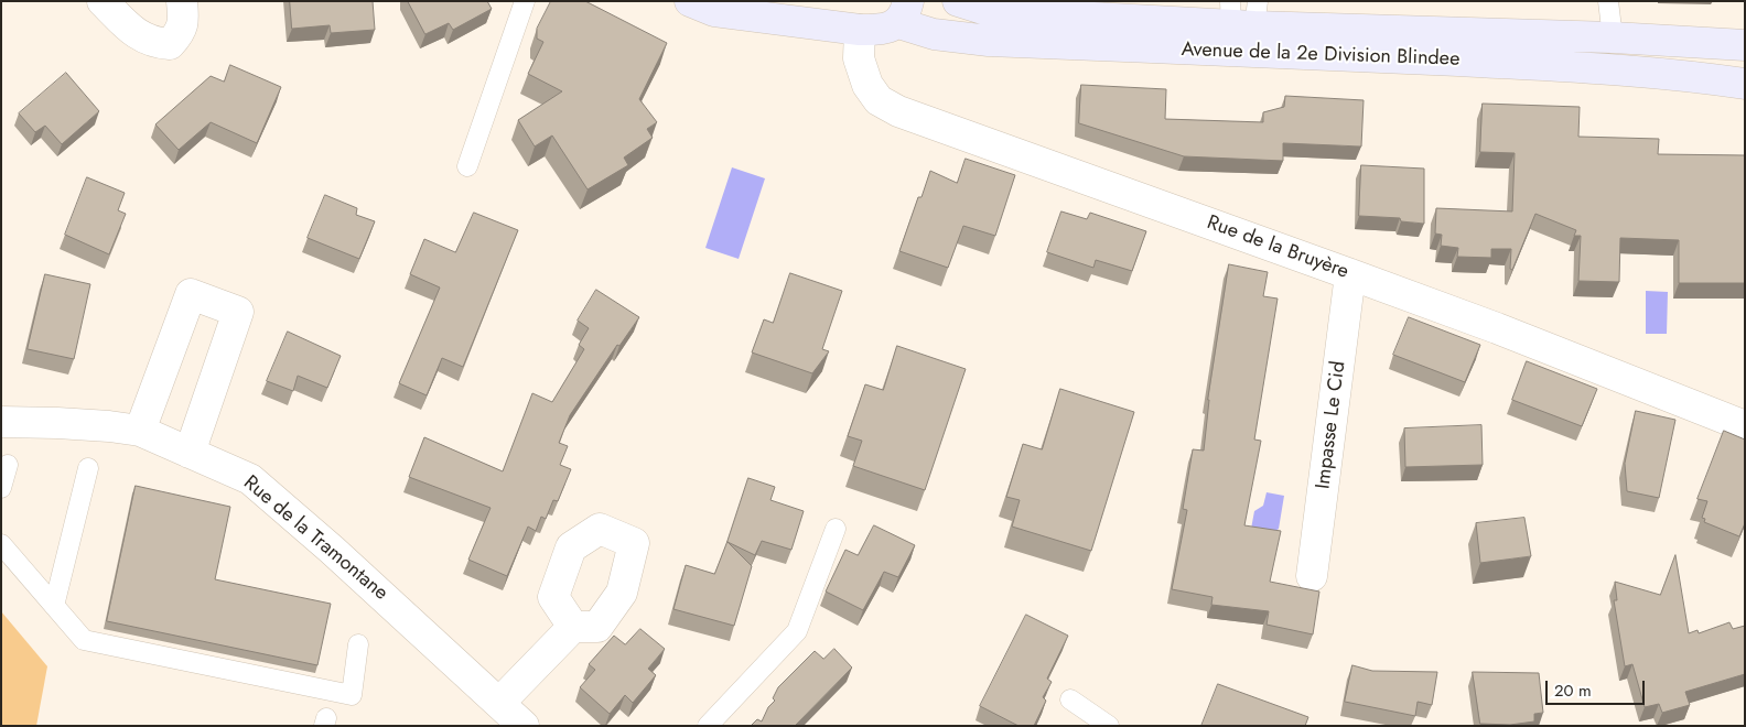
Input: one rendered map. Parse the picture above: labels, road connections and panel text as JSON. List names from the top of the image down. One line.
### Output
{"streets":{"main road":["Avenue de la 2e Division Blindee"],"street":["Rue de la Bruyère","Impasse Le Cid","Rue de la Tramontane"]},"crossings":[["Rue de la Bruyère","Impasse Le Cid"]],"scale_bar":"20 m"}
